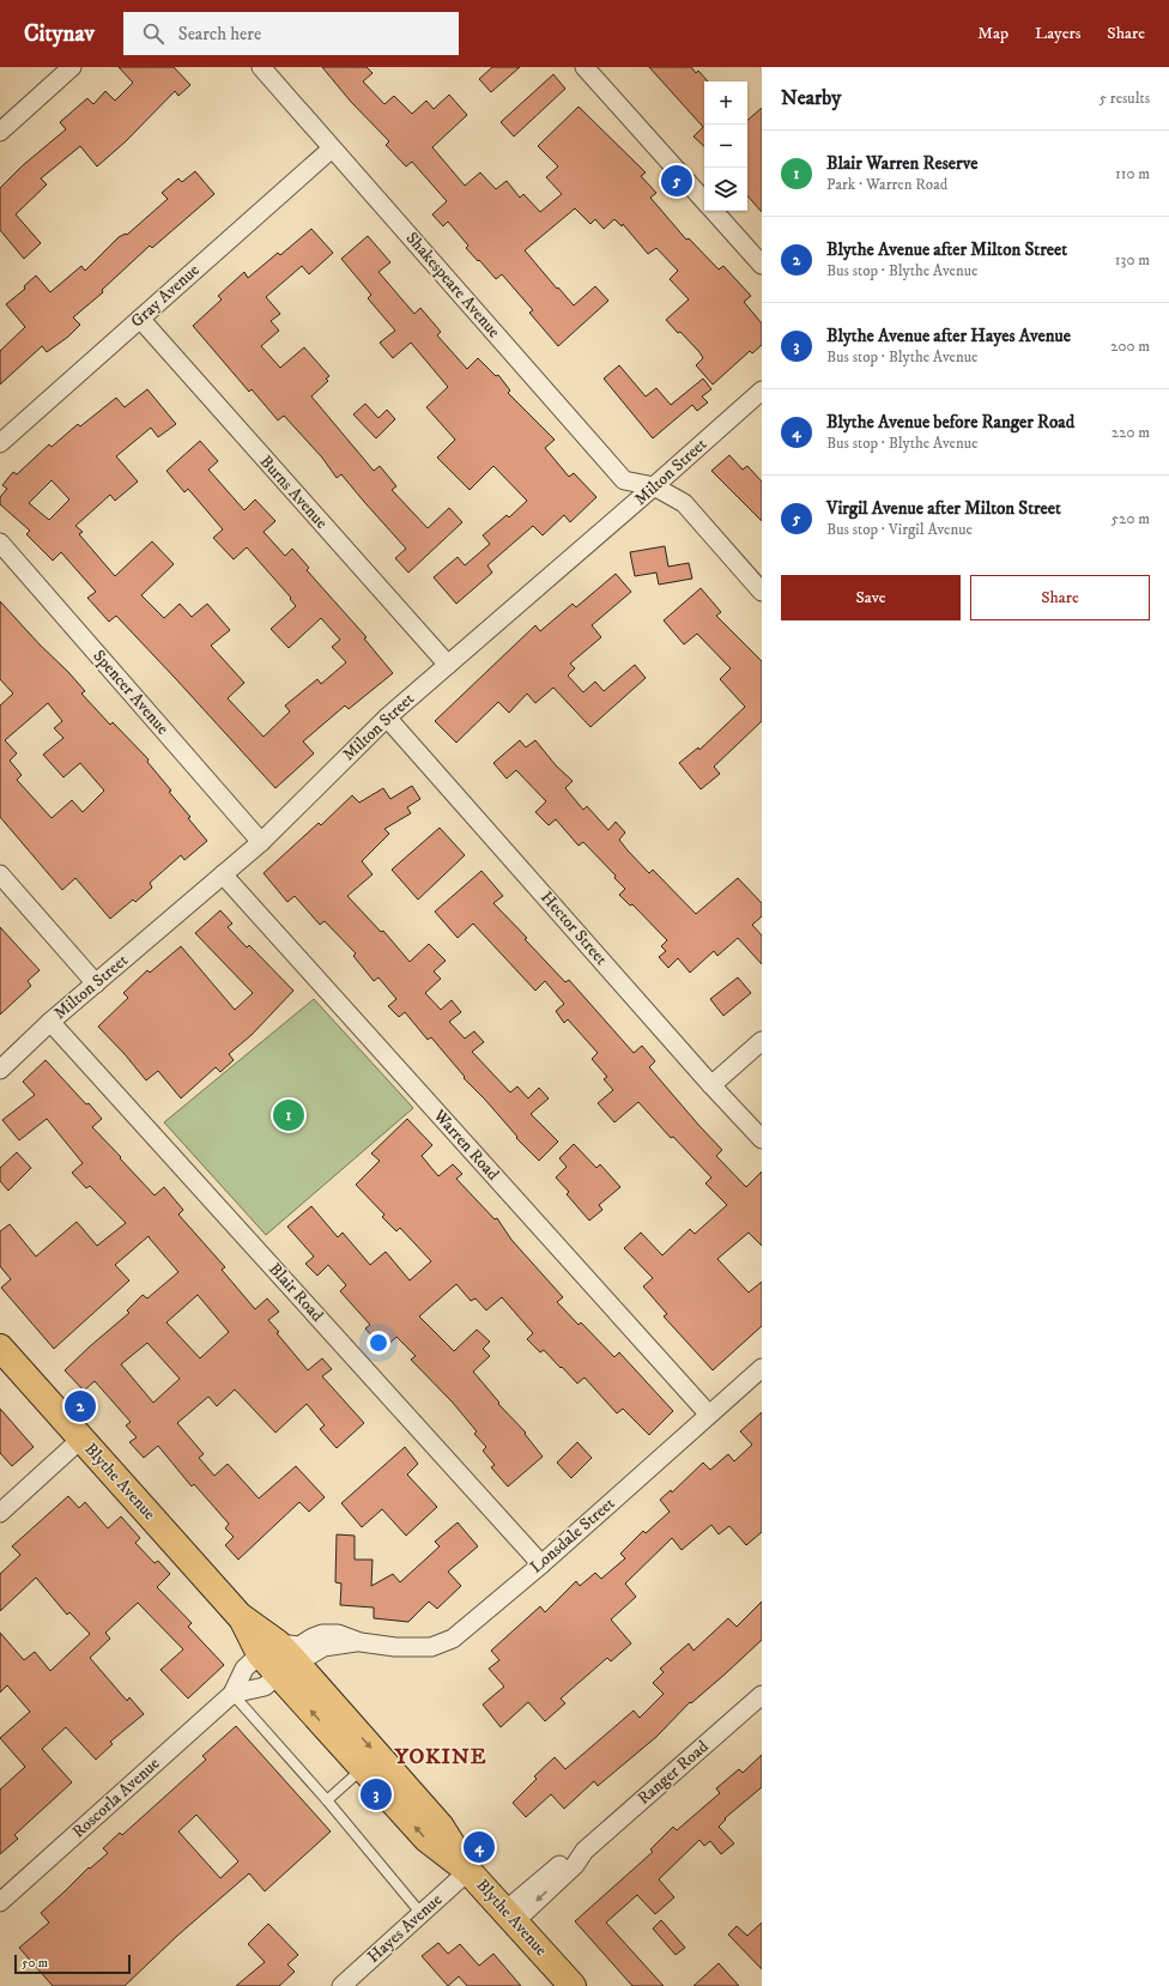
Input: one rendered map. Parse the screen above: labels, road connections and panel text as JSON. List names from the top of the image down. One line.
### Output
{"streets":{"main road":["Blythe Avenue"],"street":["Shakespeare Avenue","Gray Avenue","Milton Street","Burns Avenue","Spencer Avenue","Hector Street","Warren Road","Blair Road","Lonsdale Street","Ranger Road","Roscorla Avenue","Hayes Avenue"]},"crossings":[["Shakespeare Avenue","Gray Avenue"],["Shakespeare Avenue","Milton Street"],["Gray Avenue","Burns Avenue"],["Milton Street","Burns Avenue"],["Milton Street","Spencer Avenue"],["Milton Street","Hector Street"],["Milton Street","Warren Road"],["Milton Street","Blair Road"],["Warren Road","Lonsdale Street"],["Blair Road","Lonsdale Street"],["Blythe Avenue","Lonsdale Street"],["Blythe Avenue","Ranger Road"],["Blythe Avenue","Roscorla Avenue"],["Blythe Avenue","Hayes Avenue"],["Lonsdale Street","Roscorla Avenue"]],"districts":["YOKINE"],"scale_bar":"50 m","page":{"header":"Citynav","search":"Search here","nav":["Map","Layers","Share"],"heading":["Nearby","5 results"],"map_buttons":["+","−"],"list":[{"mark":"1","name":"Blair Warren Reserve","note":"Park · Warren Road","value":"110 m"},{"mark":"2","name":"Blythe Avenue after Milton Street","note":"Bus stop · Blythe Avenue","value":"130 m"},{"mark":"3","name":"Blythe Avenue after Hayes Avenue","note":"Bus stop · Blythe Avenue","value":"200 m"},{"mark":"4","name":"Blythe Avenue before Ranger Road","note":"Bus stop · Blythe Avenue","value":"220 m"},{"mark":"5","name":"Virgil Avenue after Milton Street","note":"Bus stop · Virgil Avenue","value":"520 m"}],"pins":["5","1","2","3","4"],"buttons":["Save","Share"],"scale":"50 m"}}
